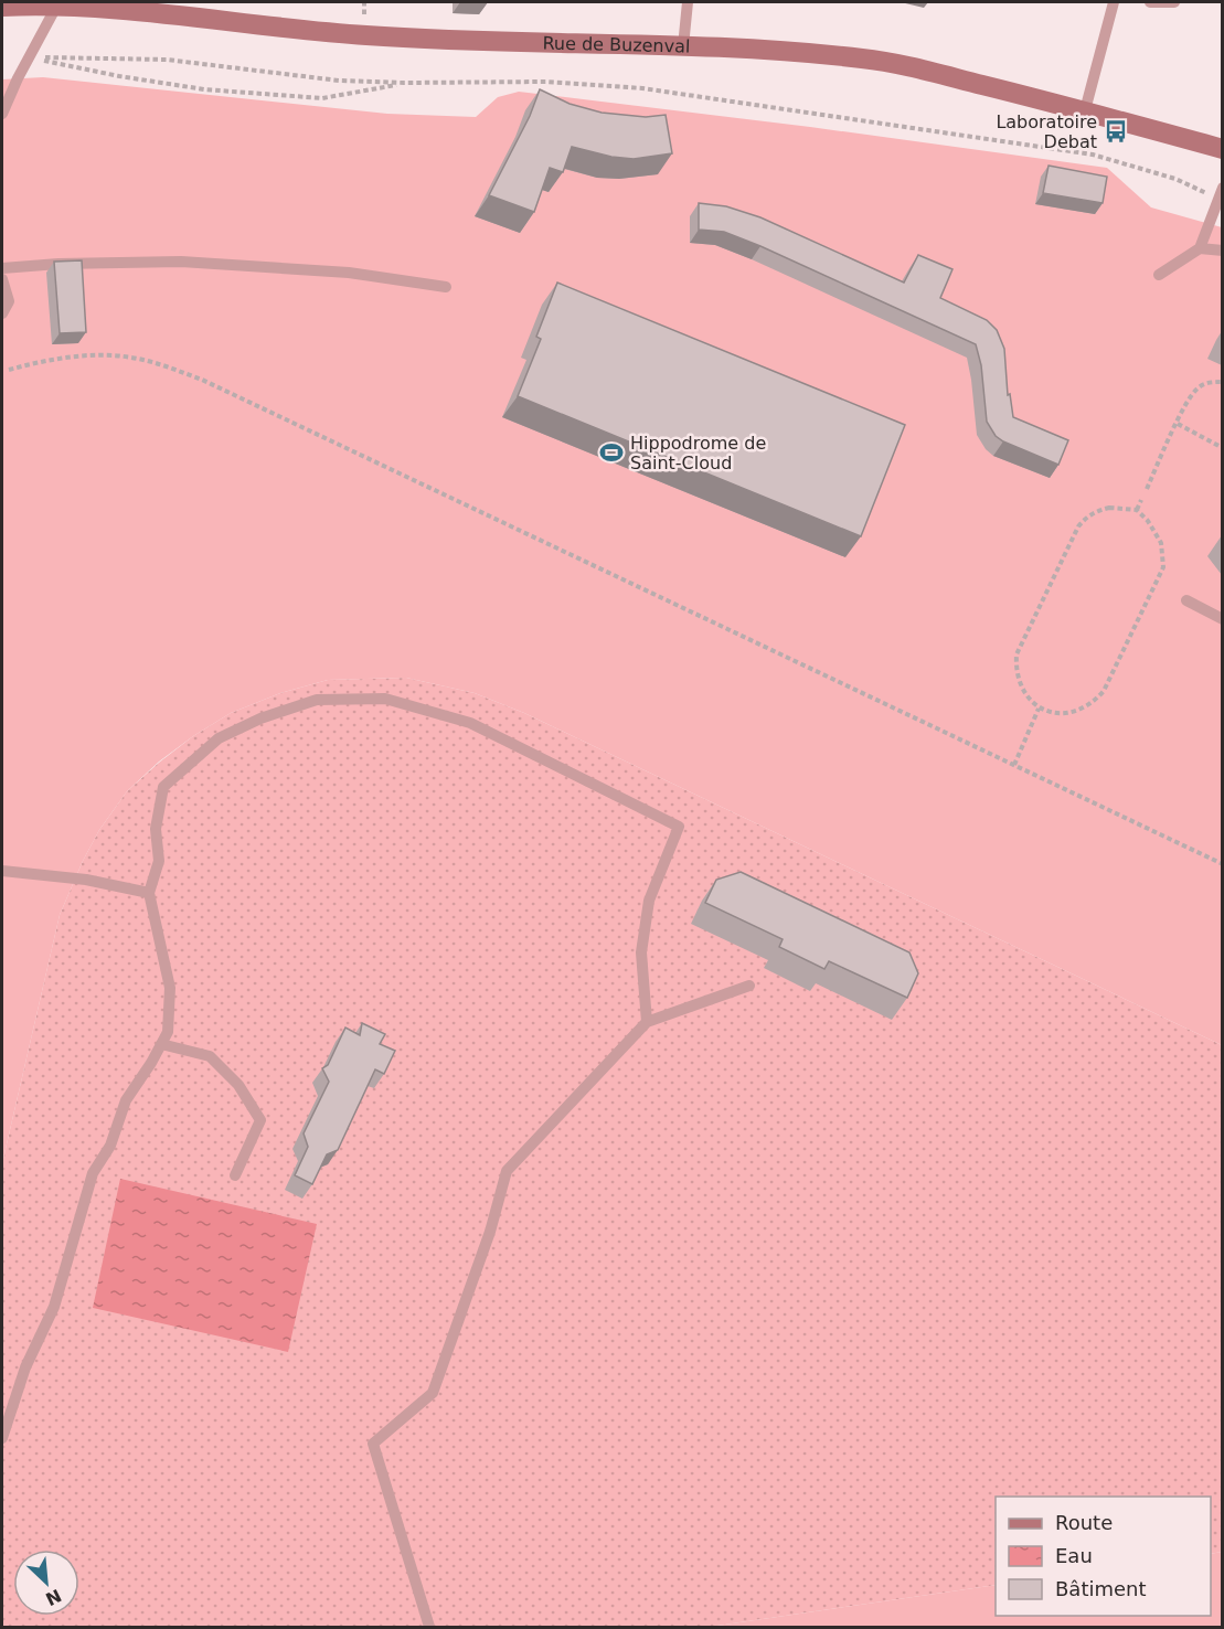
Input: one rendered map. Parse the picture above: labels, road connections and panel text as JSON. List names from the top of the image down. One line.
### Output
{"streets":{"main road":["Rue de Buzenval"]},"places":{"bus stop":["Laboratoire Debat"],"sports":["Hippodrome de Saint-Cloud"]},"legend":["Route","Eau","Bâtiment"],"north":"bottom right"}
